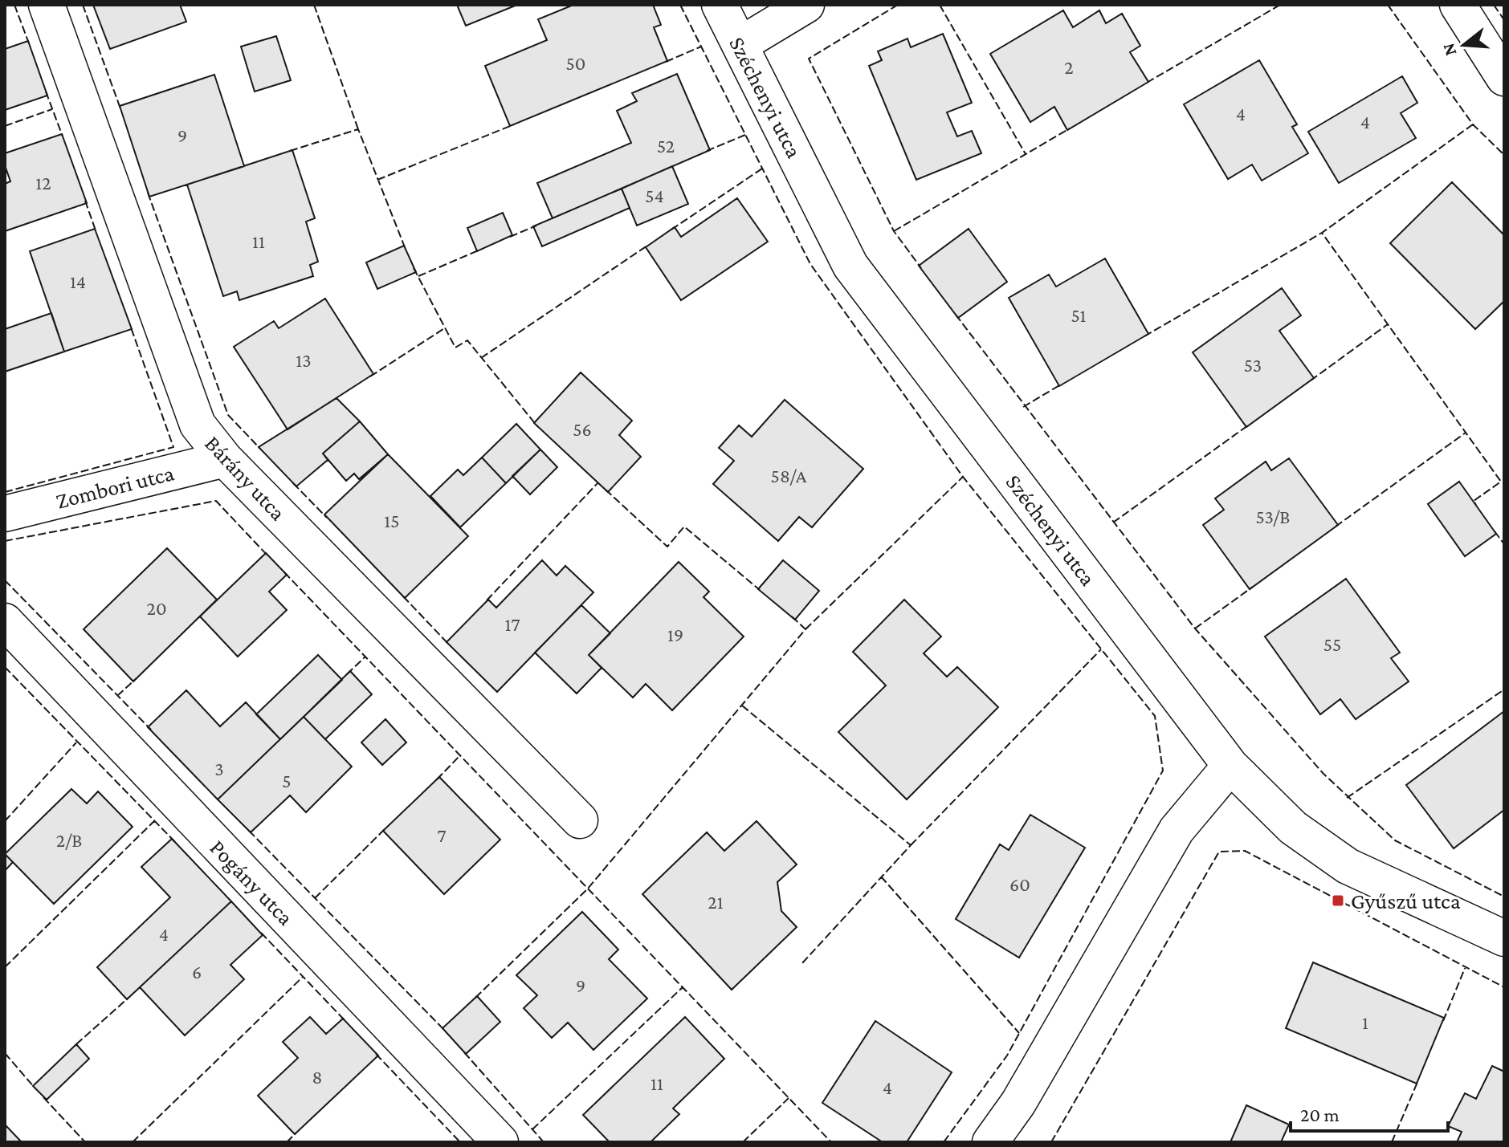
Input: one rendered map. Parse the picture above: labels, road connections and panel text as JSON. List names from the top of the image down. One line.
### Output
{"streets":{"street":["Széchenyi utca","Bárány utca","Zombori utca","Pogány utca"]},"crossings":[["Bárány utca","Zombori utca"]],"places":{"transit":["Gyűszű utca"]},"house_numbers":["50","2","4","4","9","52","12","54","11","14","51","13","53","56","58/A","53/B","15","20","17","19","55","3","5","7","2/B","60","21","4","6","9","1","8","11","4"],"scale_bar":"20 m","north":"left"}
